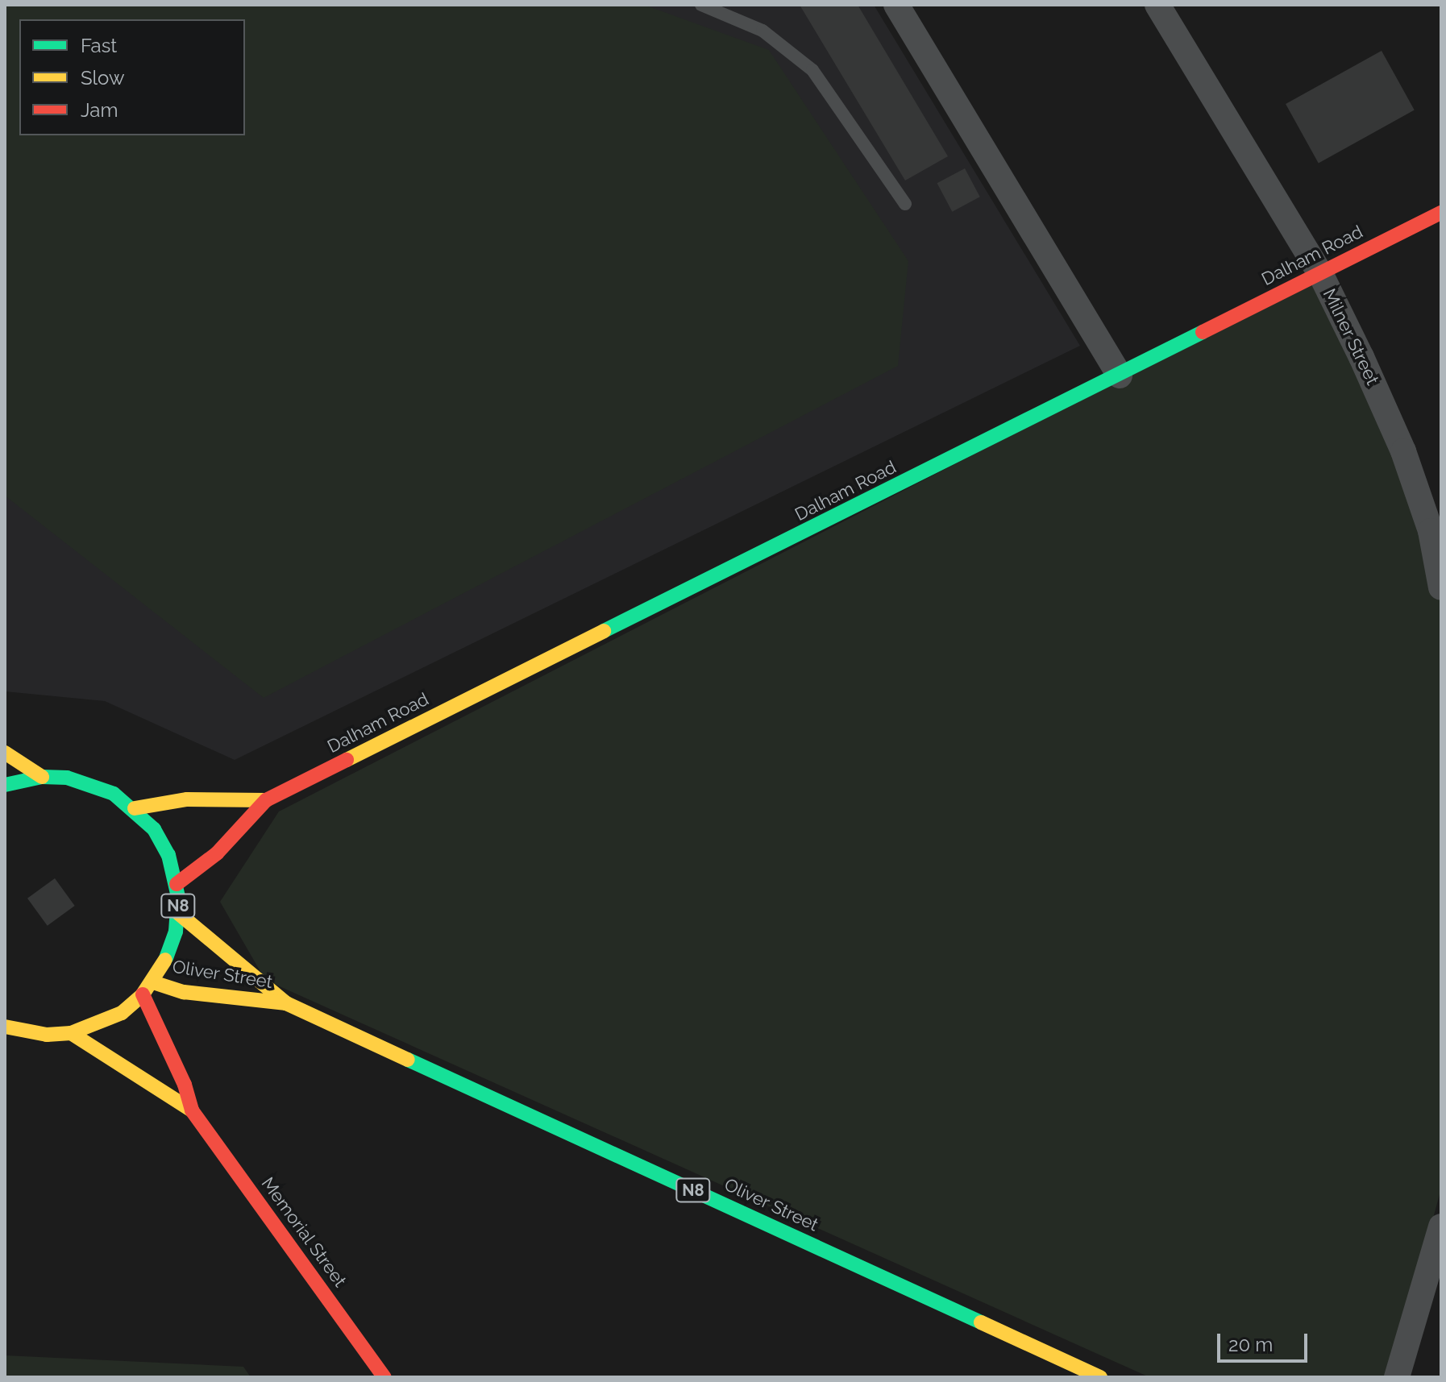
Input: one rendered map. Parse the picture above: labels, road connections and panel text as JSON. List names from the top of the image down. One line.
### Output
{"streets":{"main road":["Dalham Road","N8","Oliver Street","Memorial Street"],"street":["Milner Street"]},"crossings":[["Dalham Road","Milner Street"],["Dalham Road","N8"],["N8","Oliver Street"],["N8","Memorial Street"]],"legend":["Fast","Slow","Jam"],"scale_bar":"20 m"}
